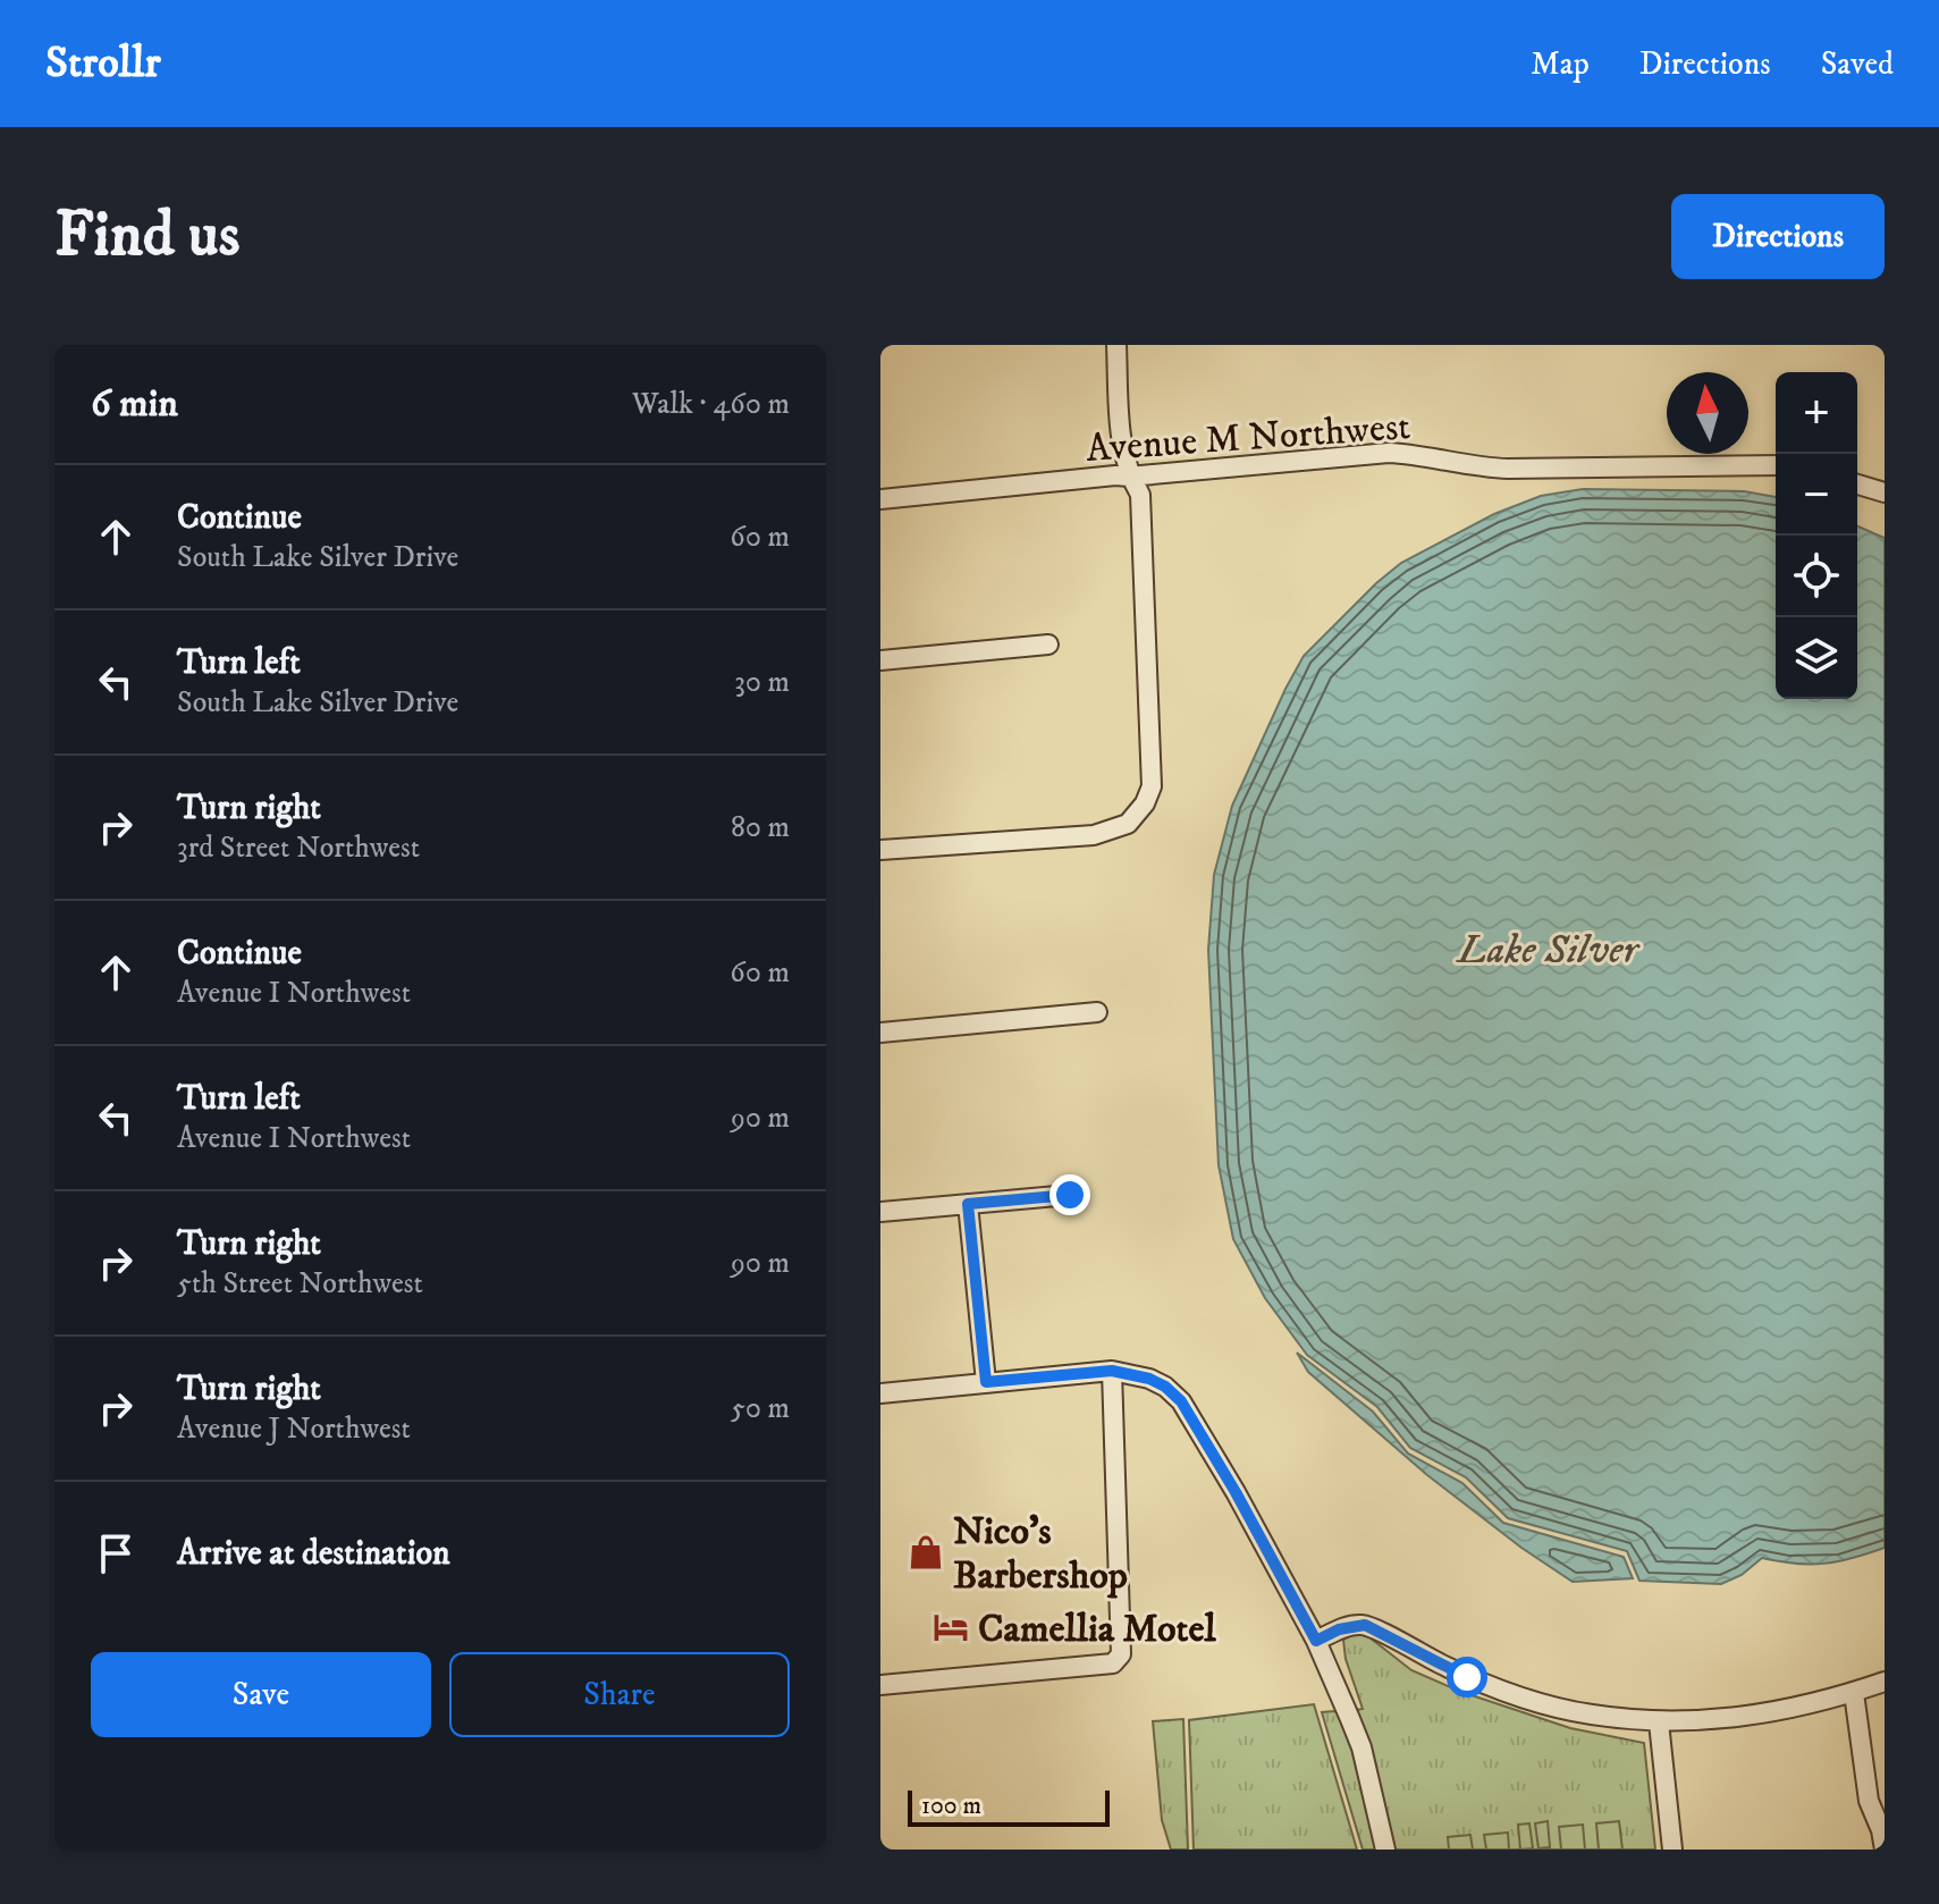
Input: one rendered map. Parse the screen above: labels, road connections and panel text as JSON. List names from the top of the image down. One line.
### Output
{"streets":{"street":["Avenue M Northwest"]},"water":["Lake Silver"],"places":{"shop":["Nico's Barbershop"],"hotel":["Camellia Motel"]},"scale_bar":"100 m","north":"top","page":{"header":"Strollr","nav":["Map","Directions","Saved"],"buttons":["Directions",["Save","Share"]],"title":"Find us","heading":["6 min","Walk · 460 m"],"map_buttons":["+","−"],"list":[["Continue","South Lake Silver Drive","60 m"],["Turn left","South Lake Silver Drive","30 m"],["Turn right","3rd Street Northwest","80 m"],["Continue","Avenue I Northwest","60 m"],["Turn left","Avenue I Northwest","90 m"],["Turn right","5th Street Northwest","90 m"],["Turn right","Avenue J Northwest","50 m"],"Arrive at destination"],"scale":"100 m"}}
